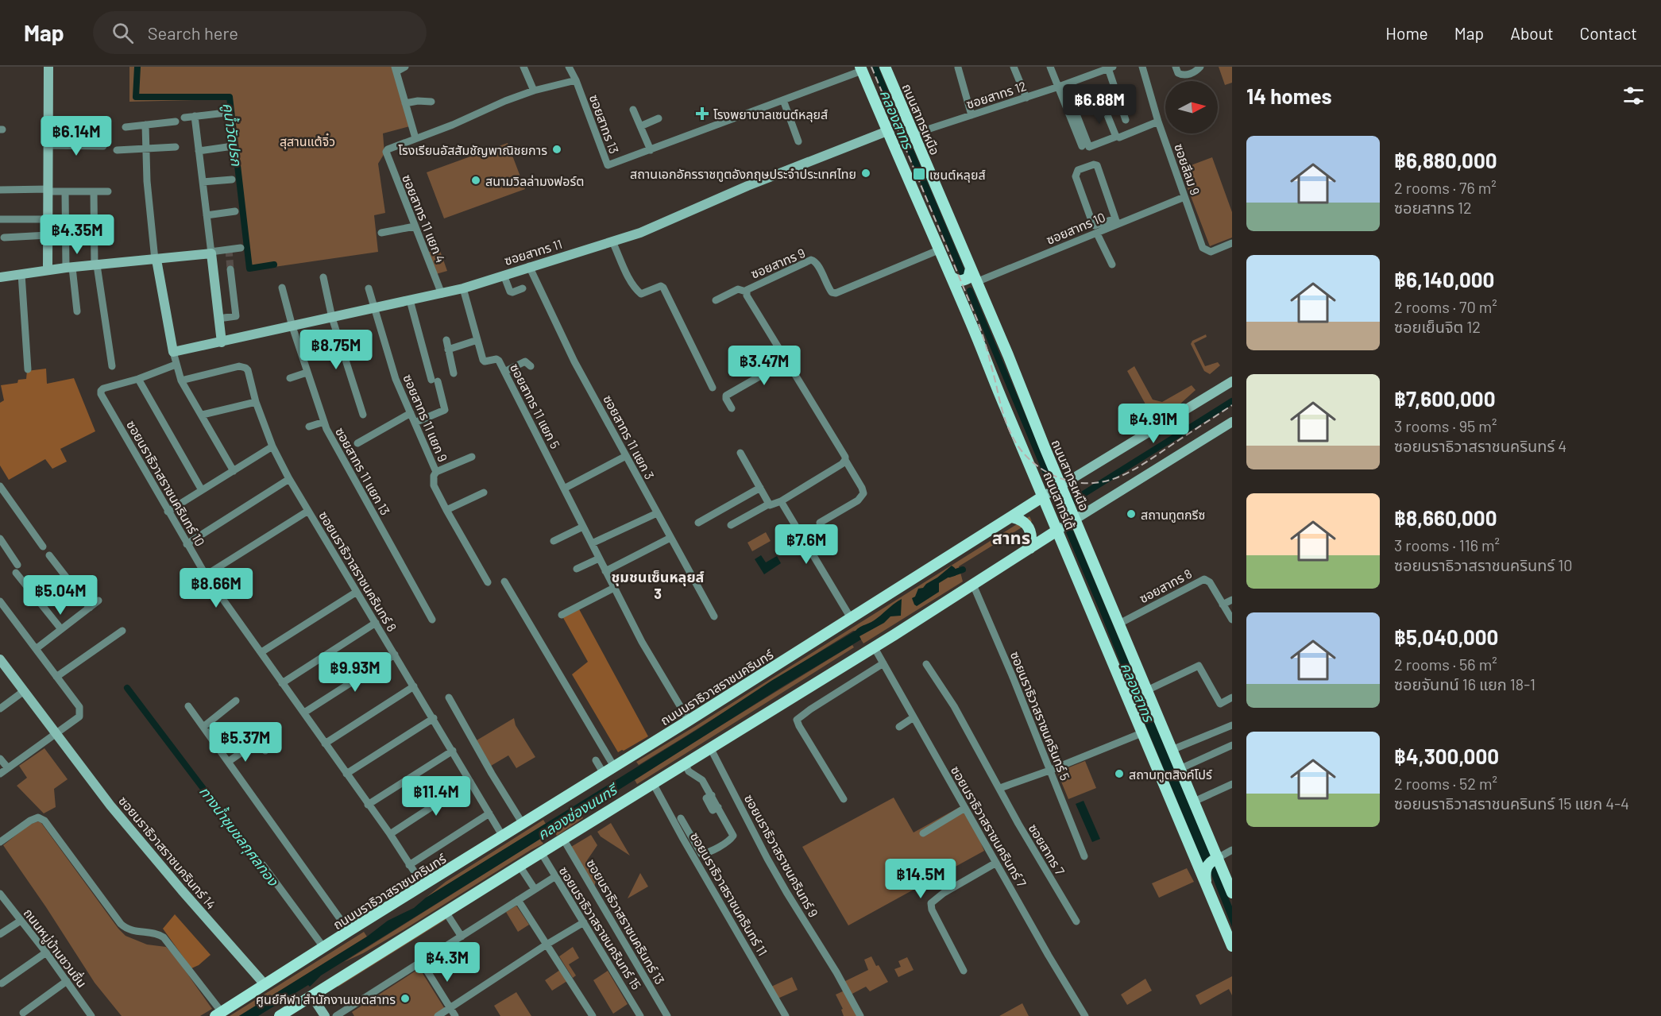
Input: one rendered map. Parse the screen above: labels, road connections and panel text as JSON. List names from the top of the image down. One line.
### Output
{"streets":{"main road":["ถนนสาทรเหนือ","ถนนสาทรใต้","ถนนนราธิวาสราชนครินทร์"],"street":["ซอยสาทร 12","ซอยสาทร 13","ซอยสีลม 9","ซอยสาทร 11 แยก 4","ซอยสาทร 10","ซอยสาทร 11","ซอยสาทร 9","ซอยสาทร 11 แยก 5","ซอยสาทร 11 แยก 9","ซอยสาทร 11 แยก 3","ซอยสาทร 11 แยก 13","ซอยนราธิวาสราชนครินทร์ 10","ซอยนราธิวาสราชนครินทร์ 8","ซอยสาทร 8","ซอยนราธิวาสราชนครินทร์ 5","ซอยนราธิวาสราชนครินทร์ 7","ซอยสาทร 7","ซอยนราธิวาสราชนครินทร์ 14","ซอยนราธิวาสราชนครินทร์ 9","ซอยนราธิวาสราชนครินทร์ 11","ซอยนราธิวาสราชนครินทร์ 13","ซอยนราธิวาสราชนครินทร์ 15","ถนนหมู่บ้านชวนชื่น"]},"crossings":[["ซอยสาทร 12","ถนนสาทรเหนือ"],["ถนนสาทรเหนือ","ซอยสาทร 10"],["ถนนสาทรเหนือ","ซอยสาทร 8"],["ถนนสาทรเหนือ","ถนนนราธิวาสราชนครินทร์"],["ซอยสาทร 13","ถนนสาทรใต้"],["ซอยสีลม 9","ซอยสาทร 10"],["ซอยสาทร 11 แยก 4","ซอยสาทร 11"],["ซอยสาทร 11","ซอยสาทร 11 แยก 5"],["ซอยสาทร 11","ซอยสาทร 11 แยก 9"],["ซอยสาทร 11","ซอยสาทร 11 แยก 3"],["ซอยสาทร 11","ซอยสาทร 11 แยก 13"],["ซอยสาทร 11","ถนนสาทรใต้"],["ซอยสาทร 9","ถนนสาทรใต้"],["ซอยสาทร 11 แยก 5","ถนนนราธิวาสราชนครินทร์"],["ซอยนราธิวาสราชนครินทร์ 10","ถนนนราธิวาสราชนครินทร์"],["ถนนสาทรใต้","ถนนนราธิวาสราชนครินทร์"],["ซอยนราธิวาสราชนครินทร์ 8","ถนนนราธิวาสราชนครินทร์"],["ถนนนราธิวาสราชนครินทร์","ซอยนราธิวาสราชนครินทร์ 14"]],"districts":["สาทร","ชุมชนเซ็นหลุยส์ 3"],"water":["คลองสาทร","คูน้ำวัดปรก","คลองช่องนนทรี","ทางน้ำชุมชลกุศลทอง"],"parks":["สุสานแต้จิ๋ว"],"places":{"health":["โรงพยาบาลเซนต์หลุยส์"],"other":["โรงเรียนอัสสัมชัญพาณิชยการ","สถานเอกอัครราชทูตอังกฤษประจำประเทศไทย","สนามวิลล่ามงฟอร์ต","สถานทูตกรีซ","สถานทูตสิงค์โปร์","ศูนย์กีฬา สำนักงานเขตสาทร"],"transit":["เซนต์หลุยส์"]},"north":"right","page":{"header":"Map","search":"Search here","nav":["Home","Map","About","Contact"],"heading":"14 homes","price":["฿6.88M","฿6.14M","฿4.35M","฿8.75M","฿3.47M","฿4.91M","฿7.6M","฿8.66M","฿5.04M","฿9.93M","฿5.37M","฿11.4M","฿14.5M","฿4.3M"],"list":[{"name":"฿6,880,000","note":"2 rooms · 76 m² · ซอยสาทร 12"},{"name":"฿6,140,000","note":"2 rooms · 70 m² · ซอยเย็นจิต 12"},{"name":"฿7,600,000","note":"3 rooms · 95 m² · ซอยนราธิวาสราชนครินทร์ 4"},{"name":"฿8,660,000","note":"3 rooms · 116 m² · ซอยนราธิวาสราชนครินทร์ 10"},{"name":"฿5,040,000","note":"2 rooms · 56 m² · ซอยจันทน์ 16 แยก 18-1"},{"name":"฿4,300,000","note":"2 rooms · 52 m² · ซอยนราธิวาสราชนครินทร์ 15 แยก 4-4"}]}}
